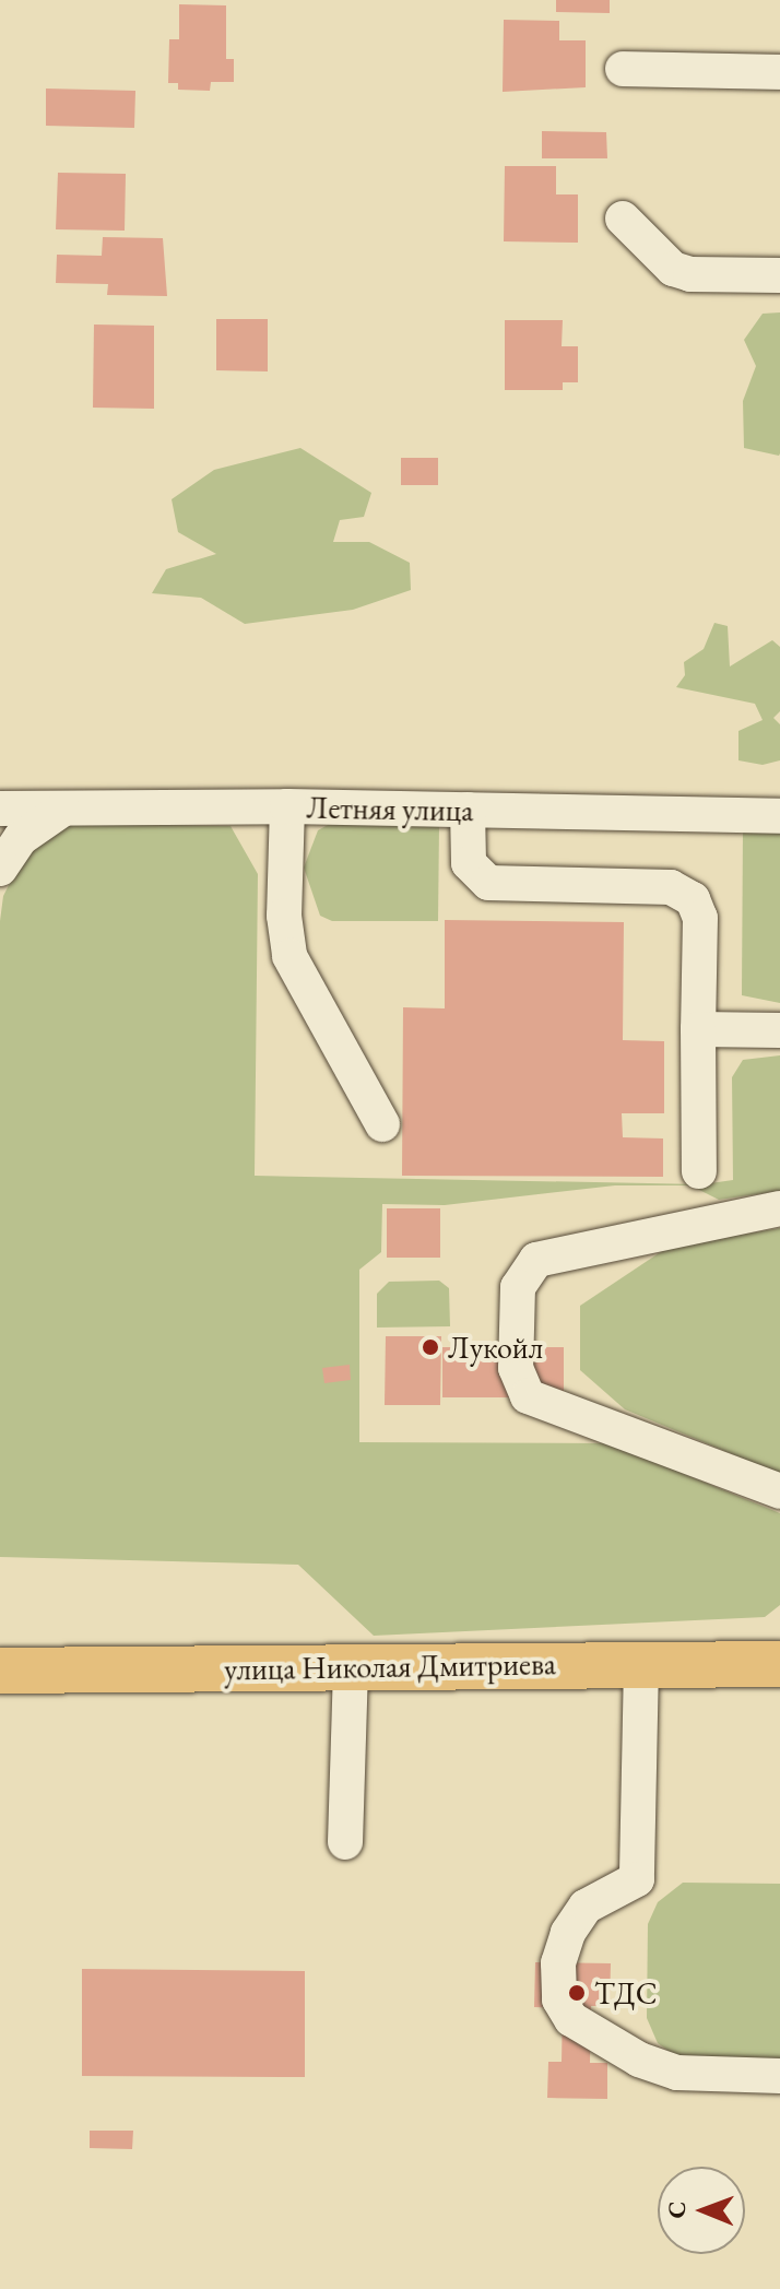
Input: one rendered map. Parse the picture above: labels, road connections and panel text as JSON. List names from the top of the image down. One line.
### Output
{"streets":{"main road":["улица Николая Дмитриева"],"street":["Летняя улица"]},"places":["Лукойл","ТДС"],"north":"left"}
